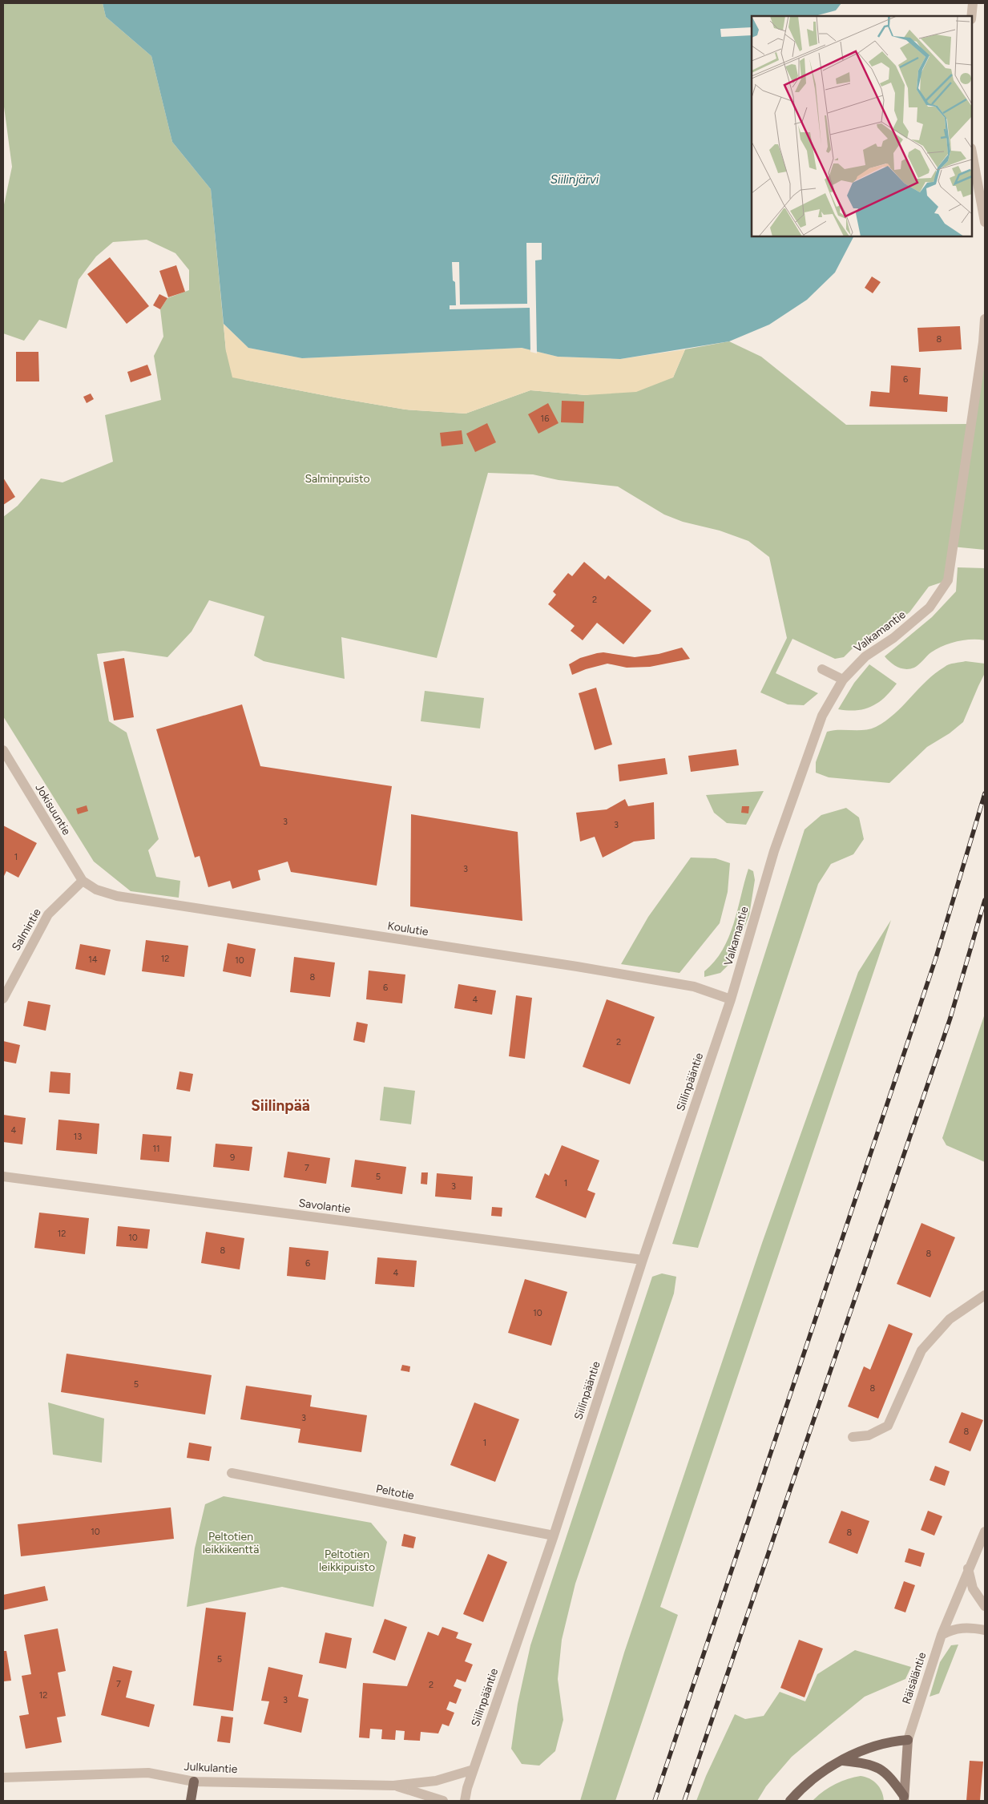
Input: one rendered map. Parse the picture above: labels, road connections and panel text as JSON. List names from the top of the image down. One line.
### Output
{"streets":{"street":["Valkamantie","Jokisuuntie","Koulutie","Salmintie","Siilinpääntie","Savolantie","Peltotie","Räisäläntie","Julkulantie"]},"crossings":[["Valkamantie","Koulutie"],["Valkamantie","Siilinpääntie"],["Jokisuuntie","Koulutie"],["Jokisuuntie","Salmintie"],["Koulutie","Salmintie"],["Koulutie","Siilinpääntie"],["Siilinpääntie","Savolantie"],["Siilinpääntie","Peltotie"],["Siilinpääntie","Julkulantie"]],"districts":["Siilinpää"],"water":["Siilinjärvi"],"parks":["Salminpuisto","Peltotien leikkikenttä","Peltotien leikkipuisto"],"house_numbers":["8","6","16","2","3","3","1","3","12","14","10","8","6","4","2","4","13","11","9","7","5","1","3","12","10","8","8","6","4","10","5","8","3","8","1","10","8","5","7","2","12","3"]}
